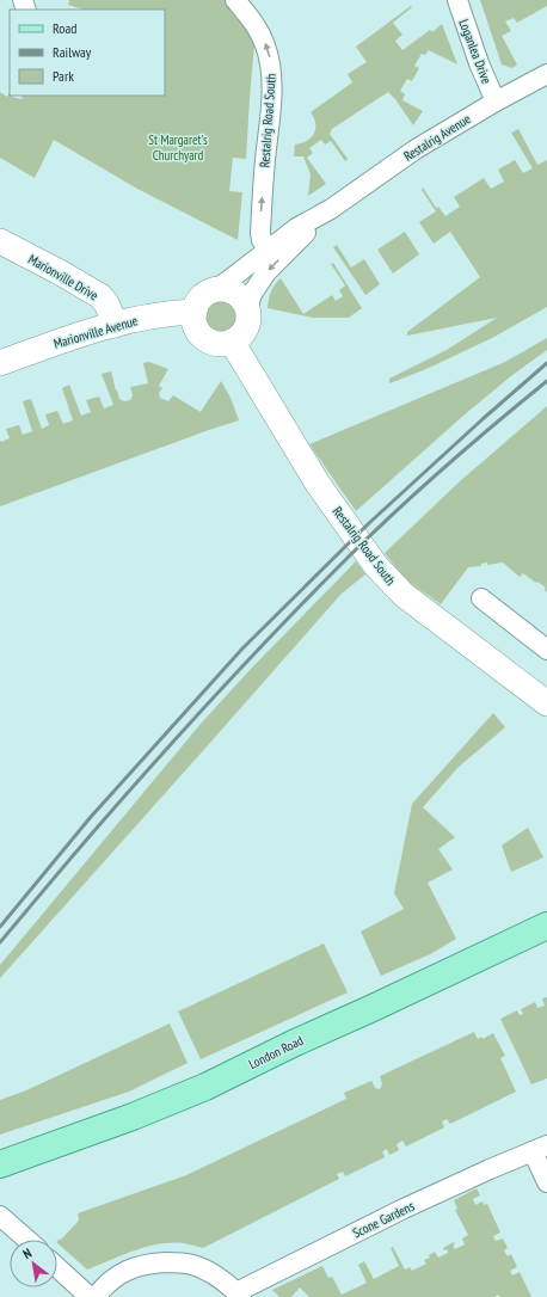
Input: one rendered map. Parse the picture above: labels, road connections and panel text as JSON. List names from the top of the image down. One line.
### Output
{"streets":{"main road":["London Road"],"street":["Loganlea Drive","Restalrig Road South","Restalrig Avenue","Marionville Drive","Marionville Avenue","Scone Gardens"]},"crossings":[["Loganlea Drive","Restalrig Avenue"],["Restalrig Road South","Restalrig Avenue"],["Restalrig Road South","Marionville Avenue"],["Restalrig Avenue","Marionville Avenue"],["Marionville Drive","Marionville Avenue"]],"parks":["St Margaret's Churchyard"],"legend":["Road","Railway","Park"],"north":"top left"}
